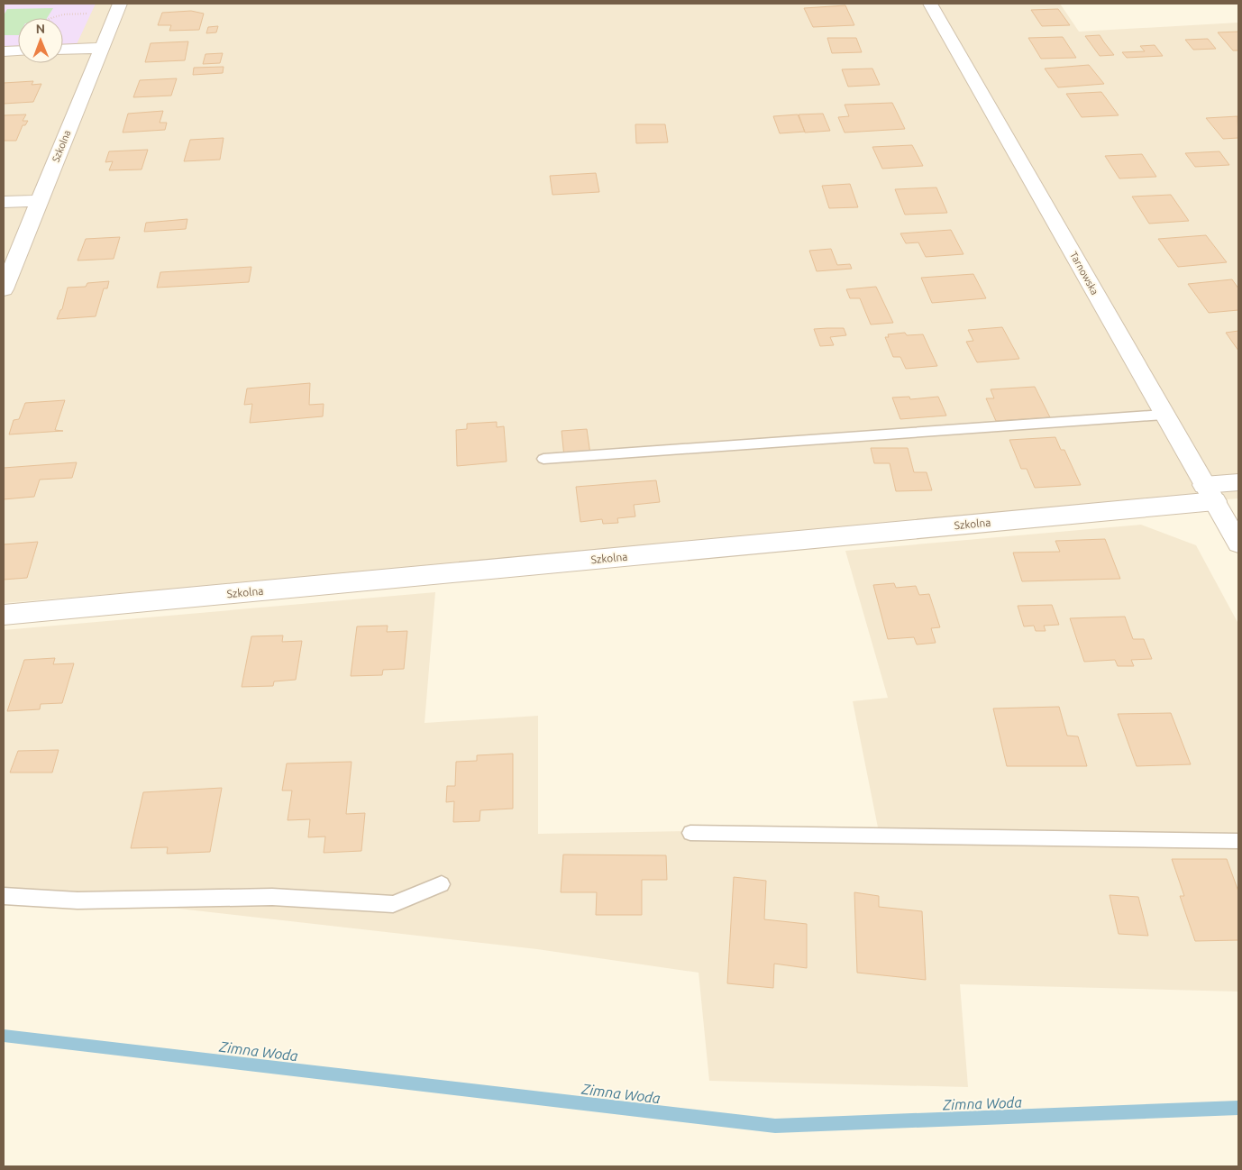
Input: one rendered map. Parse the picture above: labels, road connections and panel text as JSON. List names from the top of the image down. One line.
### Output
{"streets":{"street":["Szkolna","Tarnowska"]},"crossings":[["Szkolna","Tarnowska"]],"water":["Zimna Woda"],"north":"top"}
